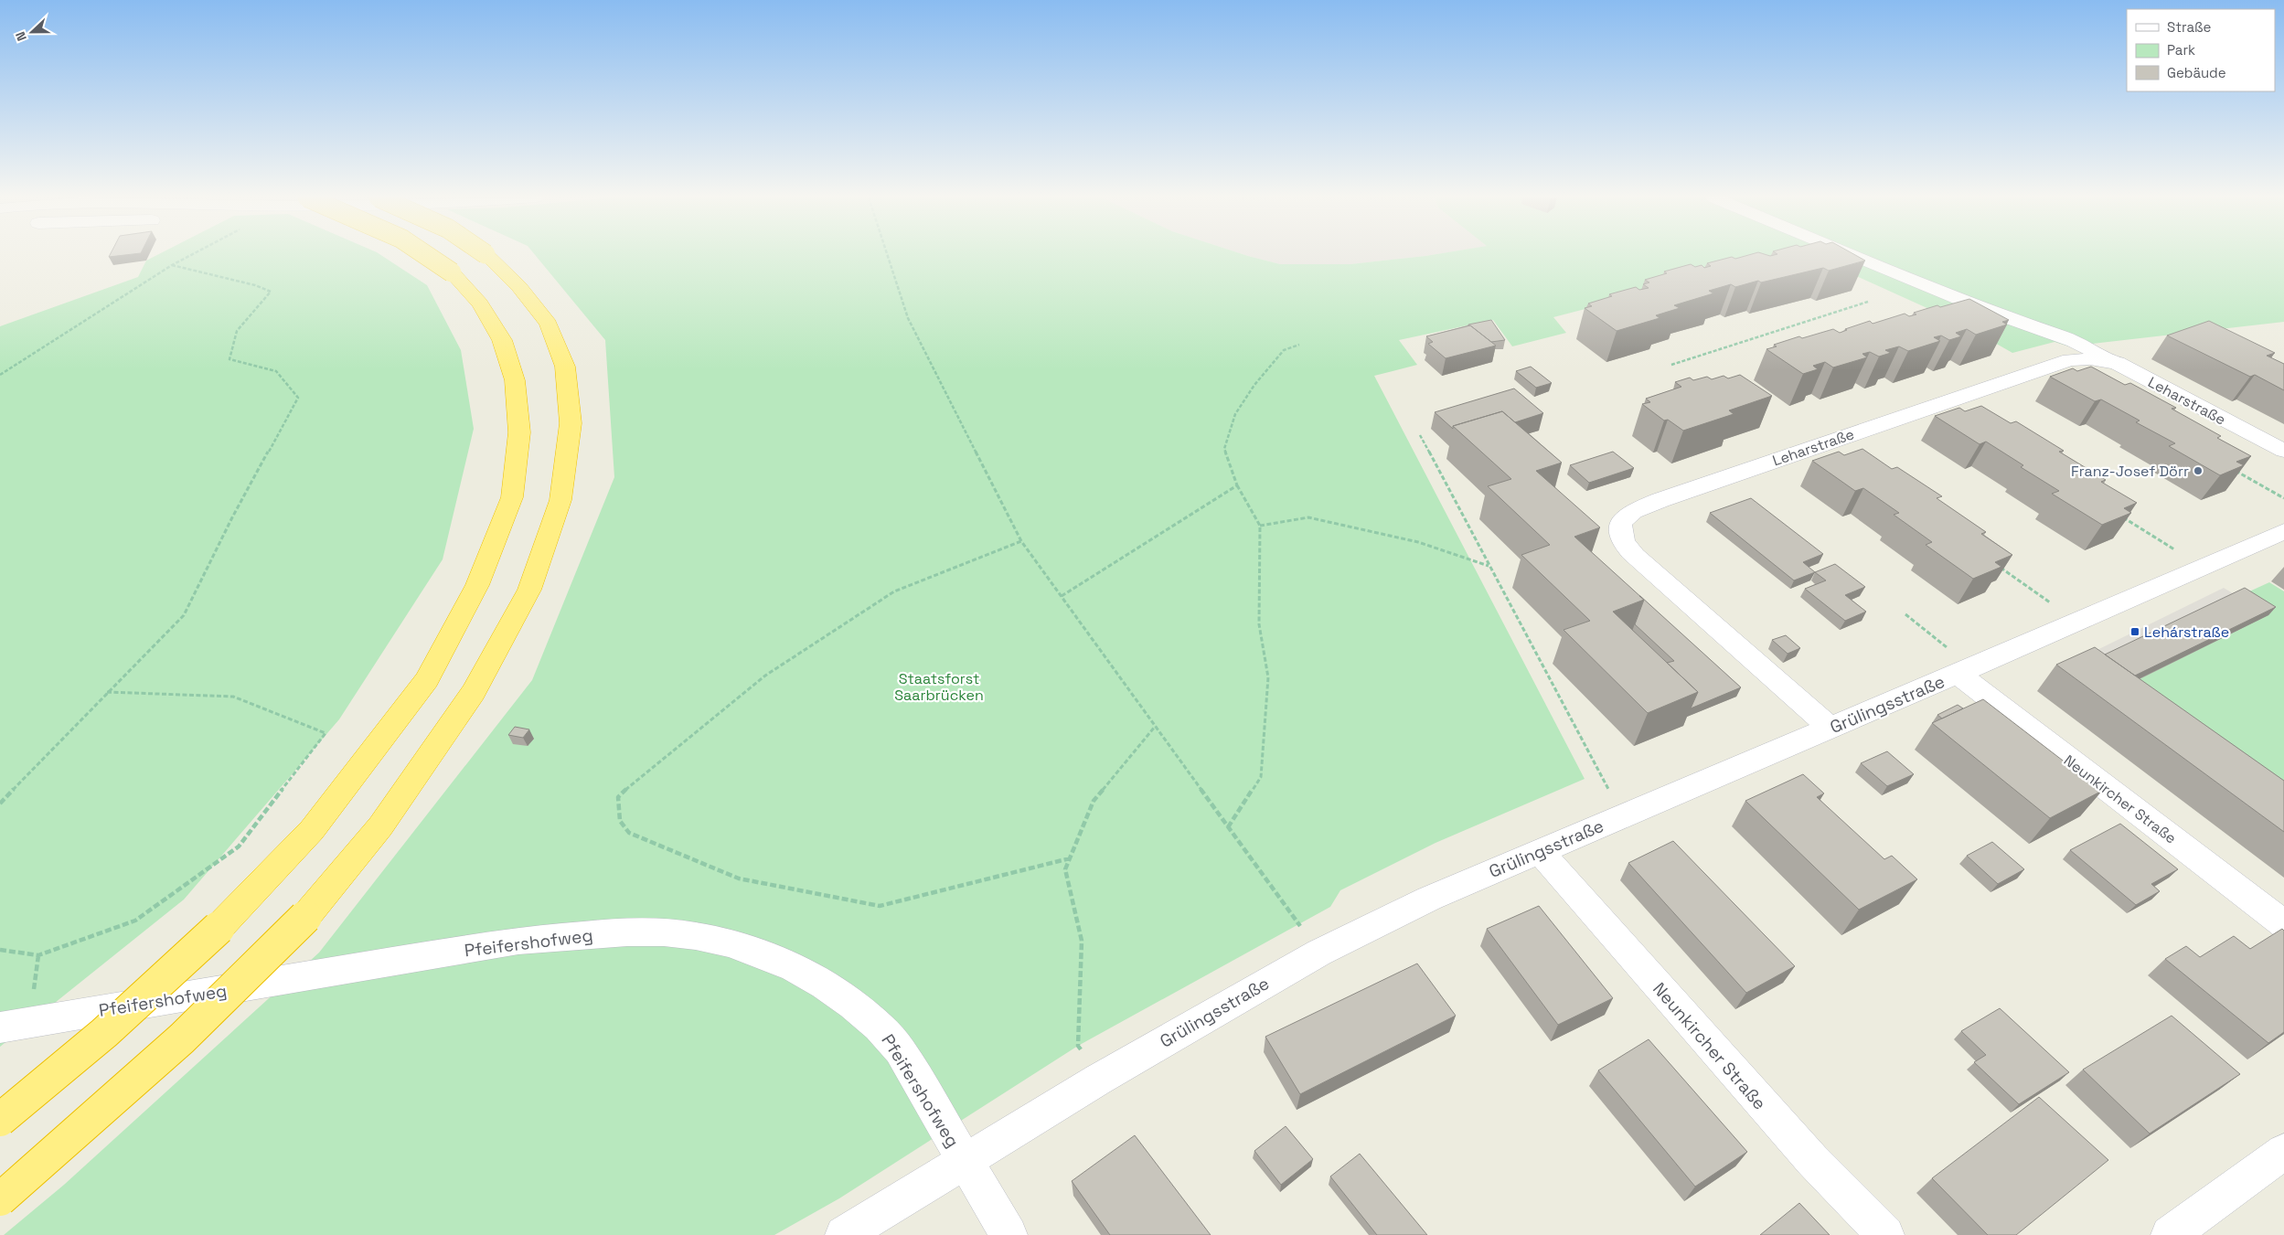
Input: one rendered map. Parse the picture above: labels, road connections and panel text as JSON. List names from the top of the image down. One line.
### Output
{"streets":{"street":["Leharstraße","Grülingsstraße","Neunkircher Straße","Pfeifershofweg"]},"crossings":[["Leharstraße","Grülingsstraße"],["Grülingsstraße","Neunkircher Straße"],["Grülingsstraße","Pfeifershofweg"]],"parks":["Staatsforst Saarbrücken"],"places":{"other":["Franz-Josef Dörr"],"transit":["Lehárstraße"]},"legend":["Straße","Park","Gebäude"],"north":"left"}
